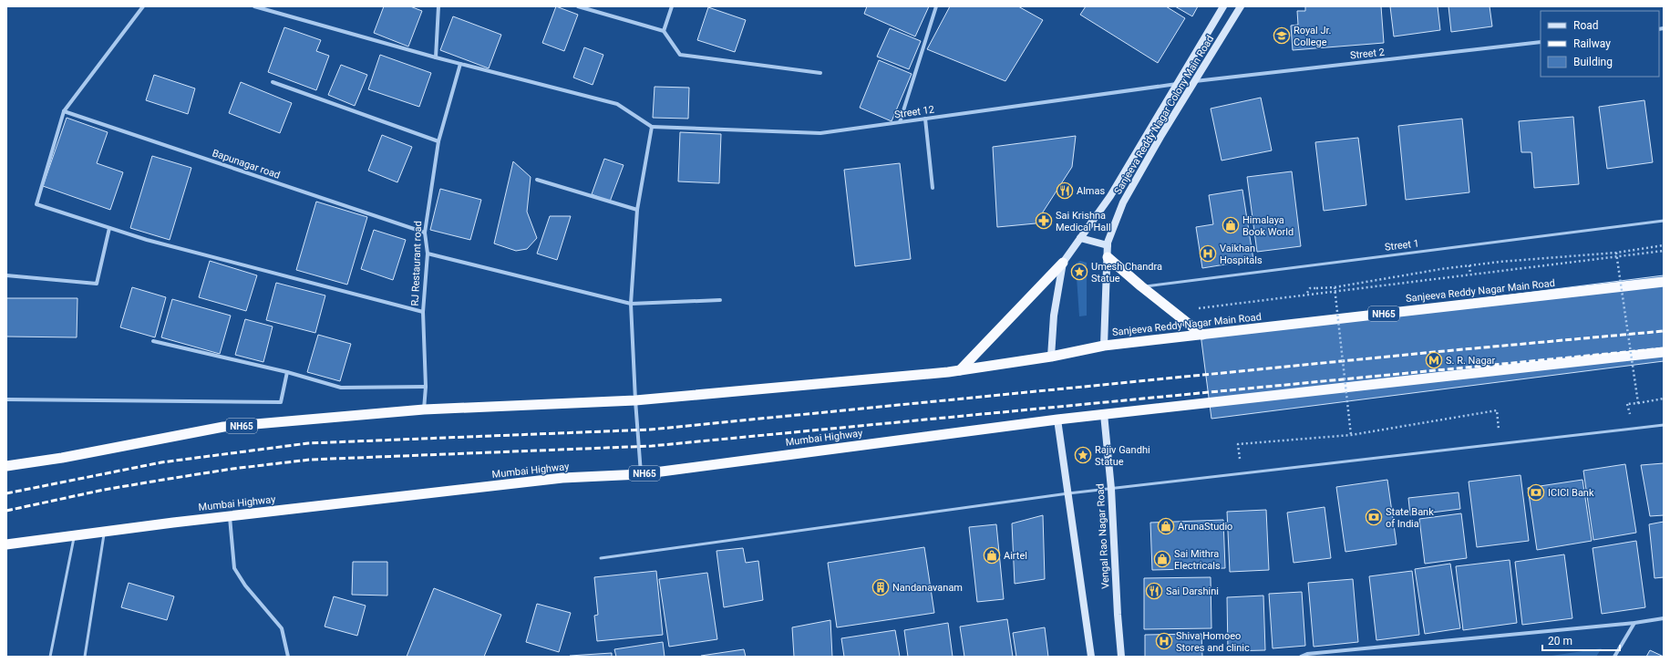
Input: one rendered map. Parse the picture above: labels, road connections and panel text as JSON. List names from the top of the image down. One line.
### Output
{"streets":{"highway":["Sanjeeva Reddy Nagar Main Road","NH65","Mumbai Highway"],"main road":["Sanjeeva Reddy Nagar Colony Main Road","Vengal Rao Nagar Road"],"street":["Street 2","Street 12","Bapunagar road","RJ Restaurant road"],"lane":["Street 1"]},"crossings":[["Street 2","Sanjeeva Reddy Nagar Colony Main Road"],["Street 12","Sanjeeva Reddy Nagar Colony Main Road"],["Sanjeeva Reddy Nagar Colony Main Road","Sanjeeva Reddy Nagar Main Road"],["Sanjeeva Reddy Nagar Colony Main Road","NH65"],["Bapunagar road","RJ Restaurant road"],["RJ Restaurant road","NH65"],["Sanjeeva Reddy Nagar Main Road","NH65"],["NH65","Mumbai Highway"],["NH65","Vengal Rao Nagar Road"]],"places":{"school or university":["Royal Jr. College"],"restaurant":["Almas","Sai Darshini"],"pharmacy":["Sai Krishna Medical Hall"],"shop":["Himalaya Book World","ArunaStudio","Airtel","Sai Mithra Electricals"],"hospital":["Vaikhan Hospitals","Shiva Homoeo Stores and clinic"],"place":["Umesh Chandra Statue","Rajiv Gandhi Statue"],"metro station":["S. R. Nagar"],"bank":["ICICI Bank","State Bank of India"],"building":["Nandanavanam"]},"legend":["Road","Railway","Building"],"scale_bar":"20 m"}
